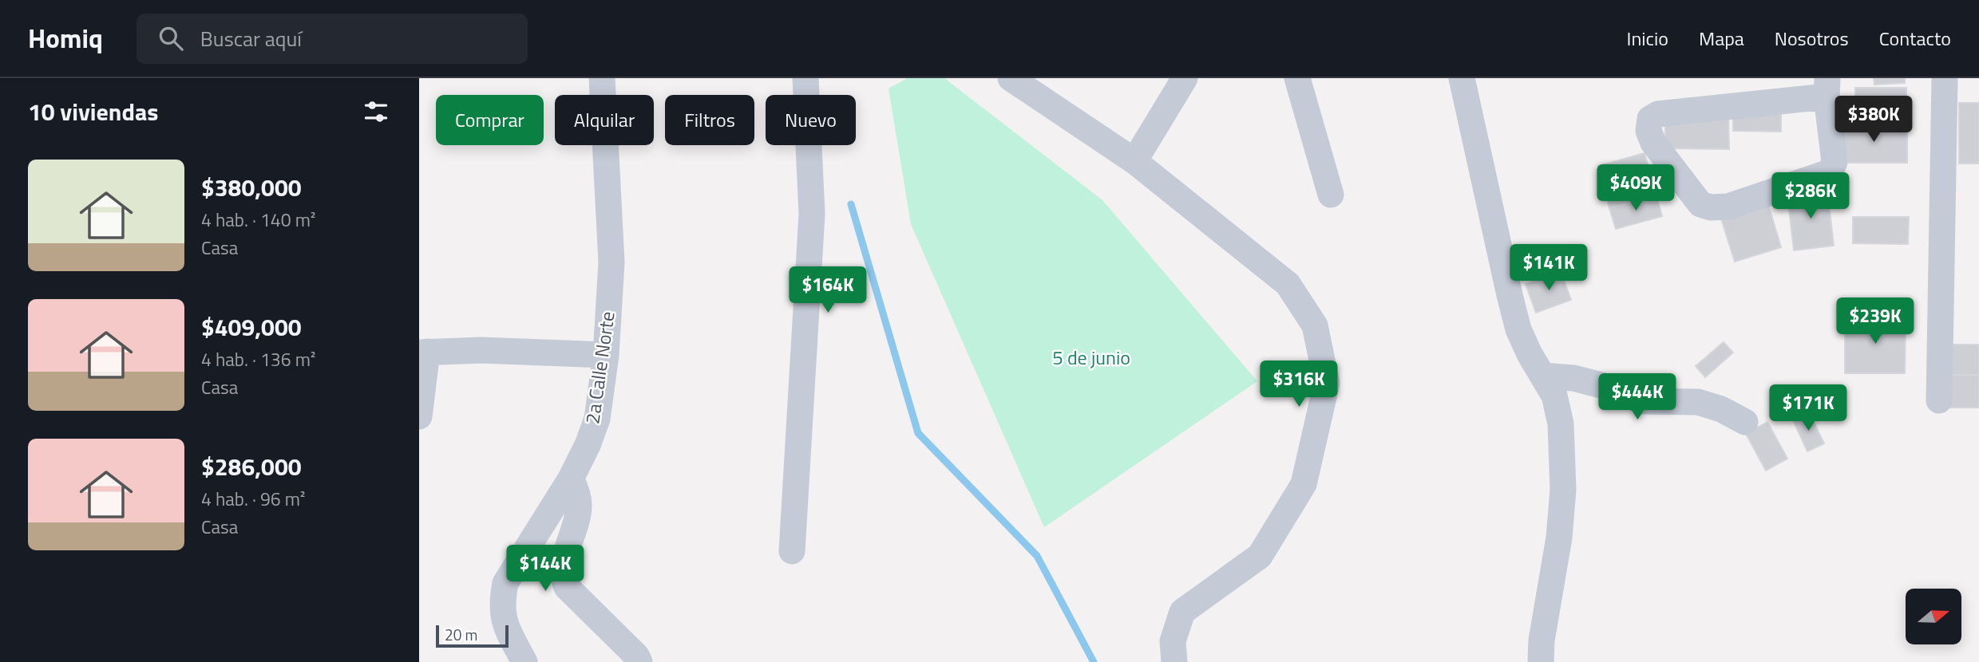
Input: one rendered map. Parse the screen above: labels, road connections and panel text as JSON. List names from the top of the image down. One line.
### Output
{"streets":{"street":["2a Calle Norte"]},"parks":["5 de junio"],"scale_bar":"20 m","north":"right","page":{"header":"Homiq","search":"Buscar aquí","nav":["Inicio","Mapa","Nosotros","Contacto"],"heading":"10 viviendas","chip":["Comprar","Alquilar","Filtros","Nuevo"],"price":["$380K","$409K","$286K","$141K","$164K","$239K","$316K","$444K","$171K","$144K"],"list":[{"name":"$380,000","note":"4 hab. · 140 m² · Casa"},{"name":"$409,000","note":"4 hab. · 136 m² · Casa"},{"name":"$286,000","note":"4 hab. · 96 m² · Casa"}],"scale":"20 m"}}
